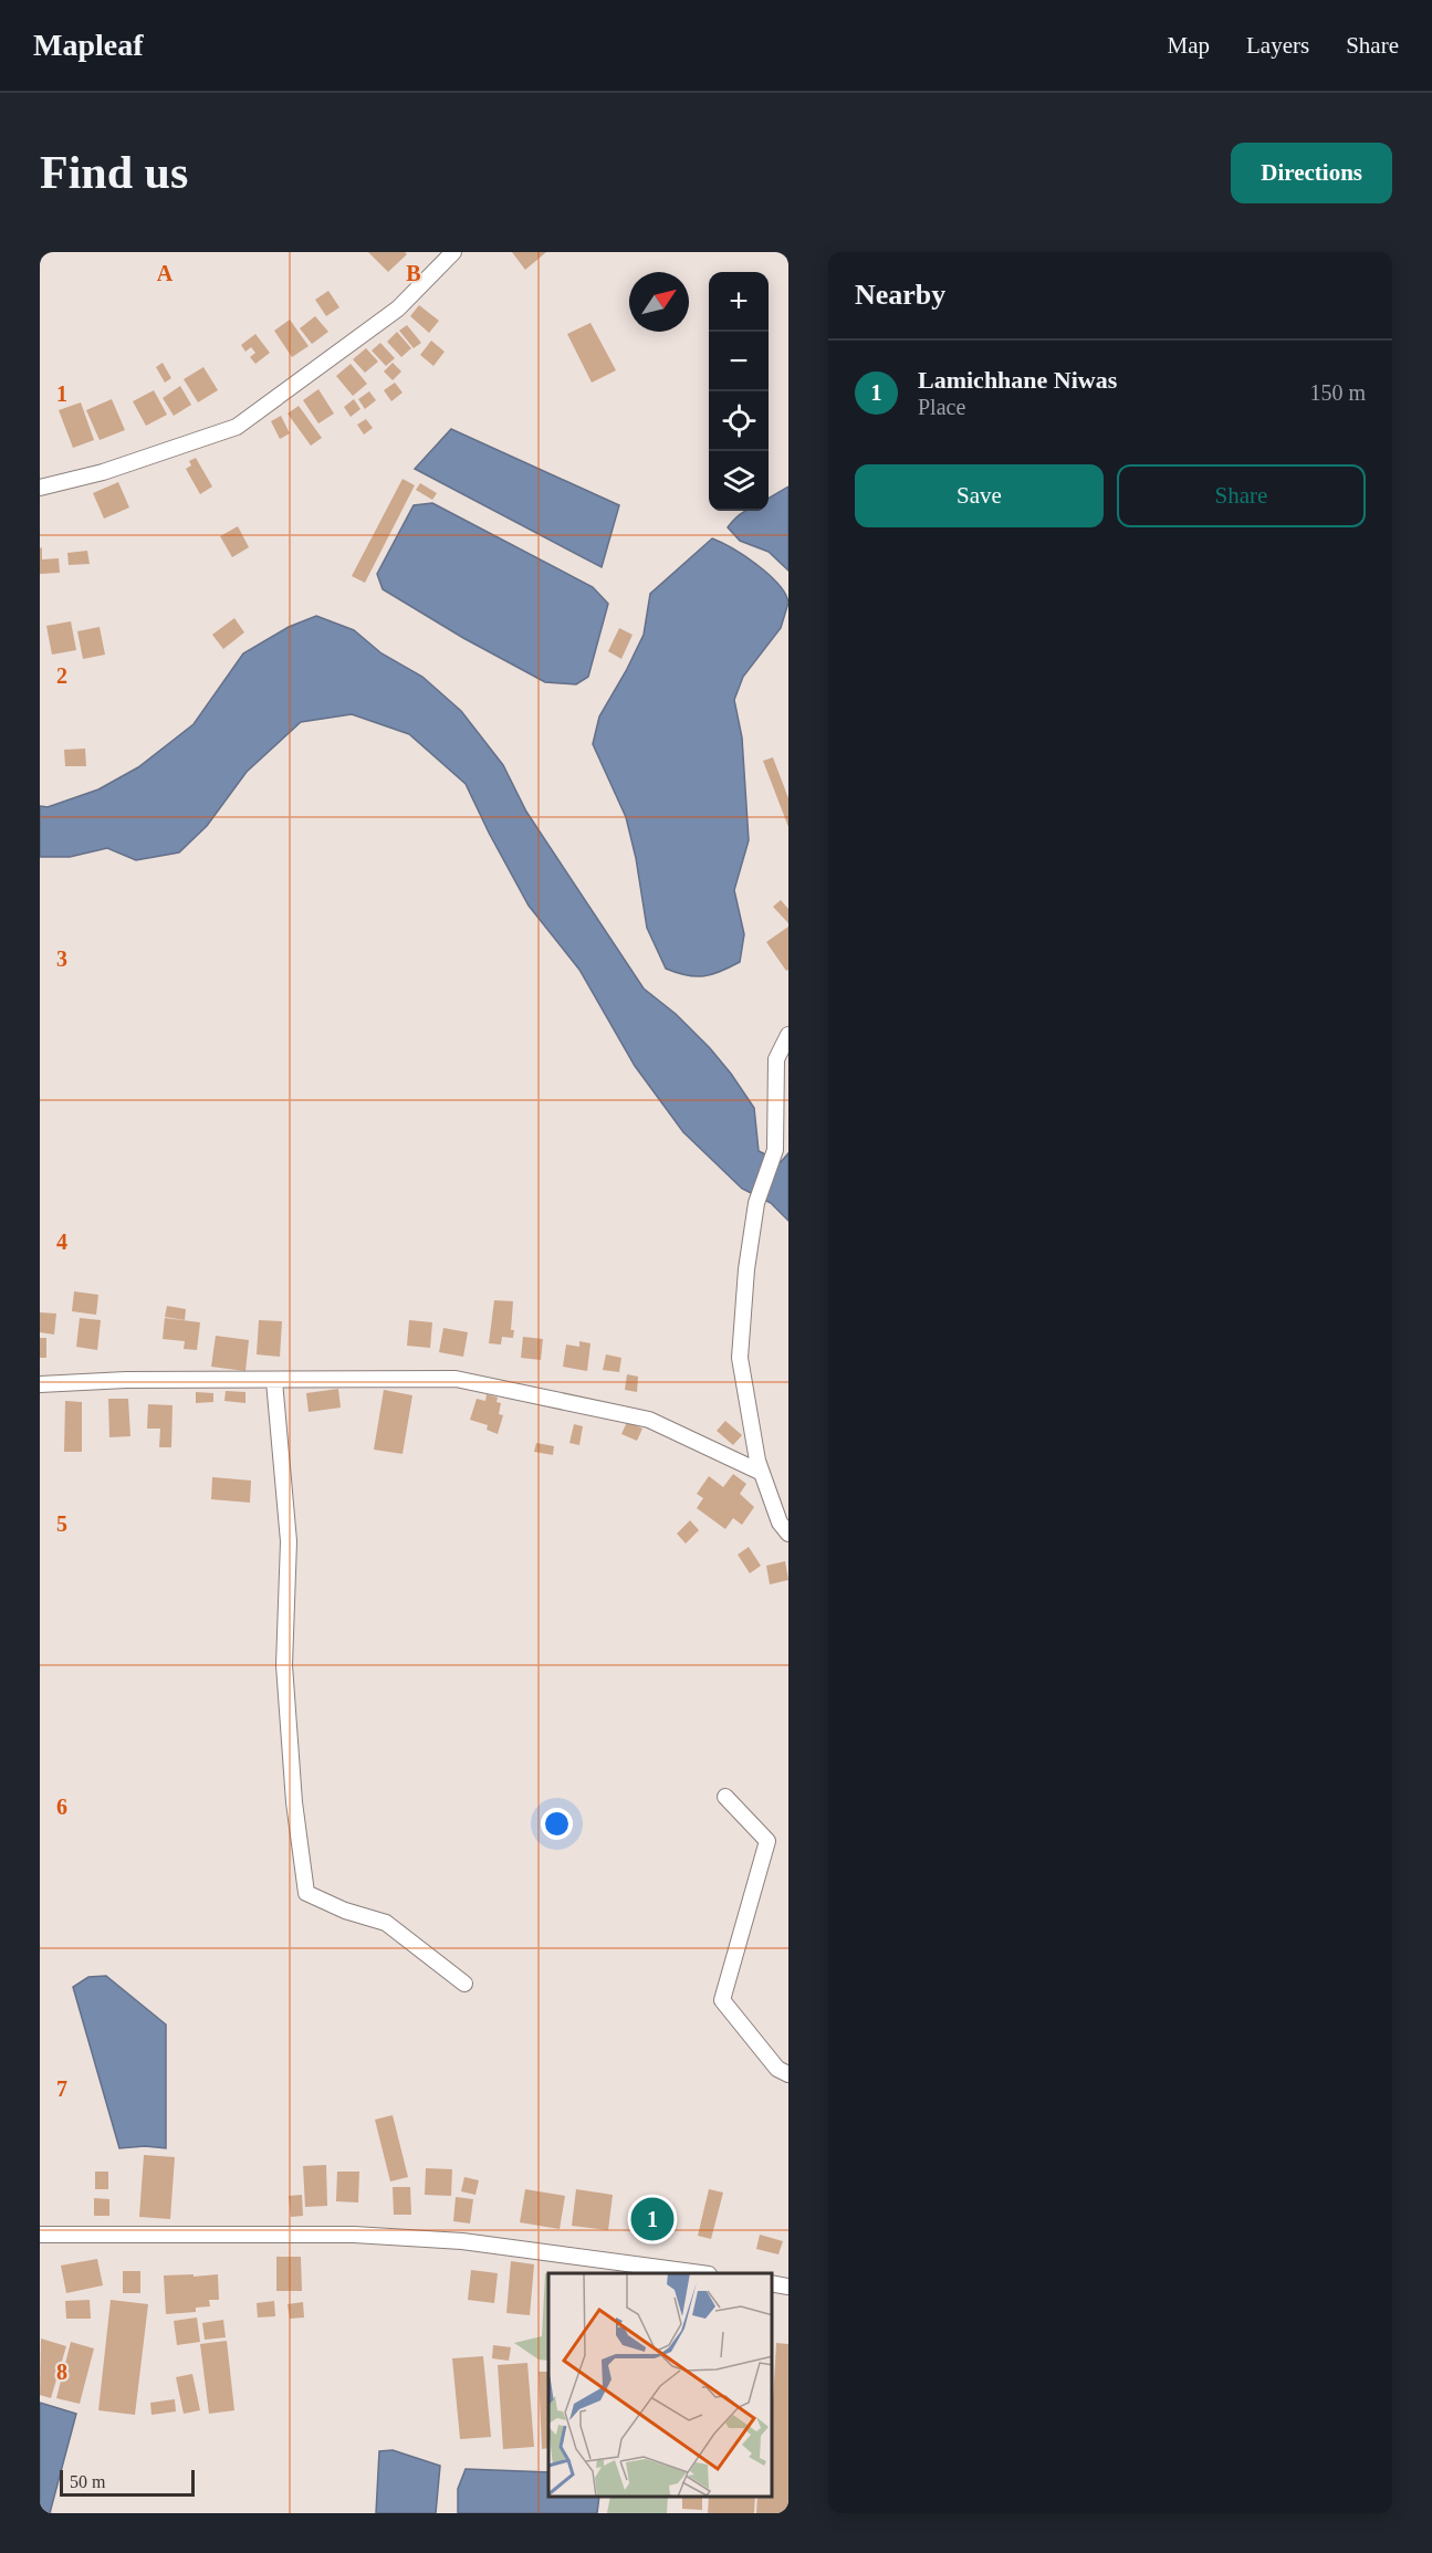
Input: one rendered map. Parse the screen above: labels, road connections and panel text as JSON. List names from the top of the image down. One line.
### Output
{"scale_bar":"50 m","north":"top right","page":{"header":"Mapleaf","nav":["Map","Layers","Share"],"buttons":["Directions",["Save","Share"]],"title":"Find us","heading":"Nearby","map_buttons":["+","−"],"list":[{"mark":"1","name":"Lamichhane Niwas","note":"Place","value":"150 m"}],"pins":"1","scale":"50 m"},"grid":{"columns":["A","B"],"rows":["1","2","3","4","5","6","7","8"]}}
